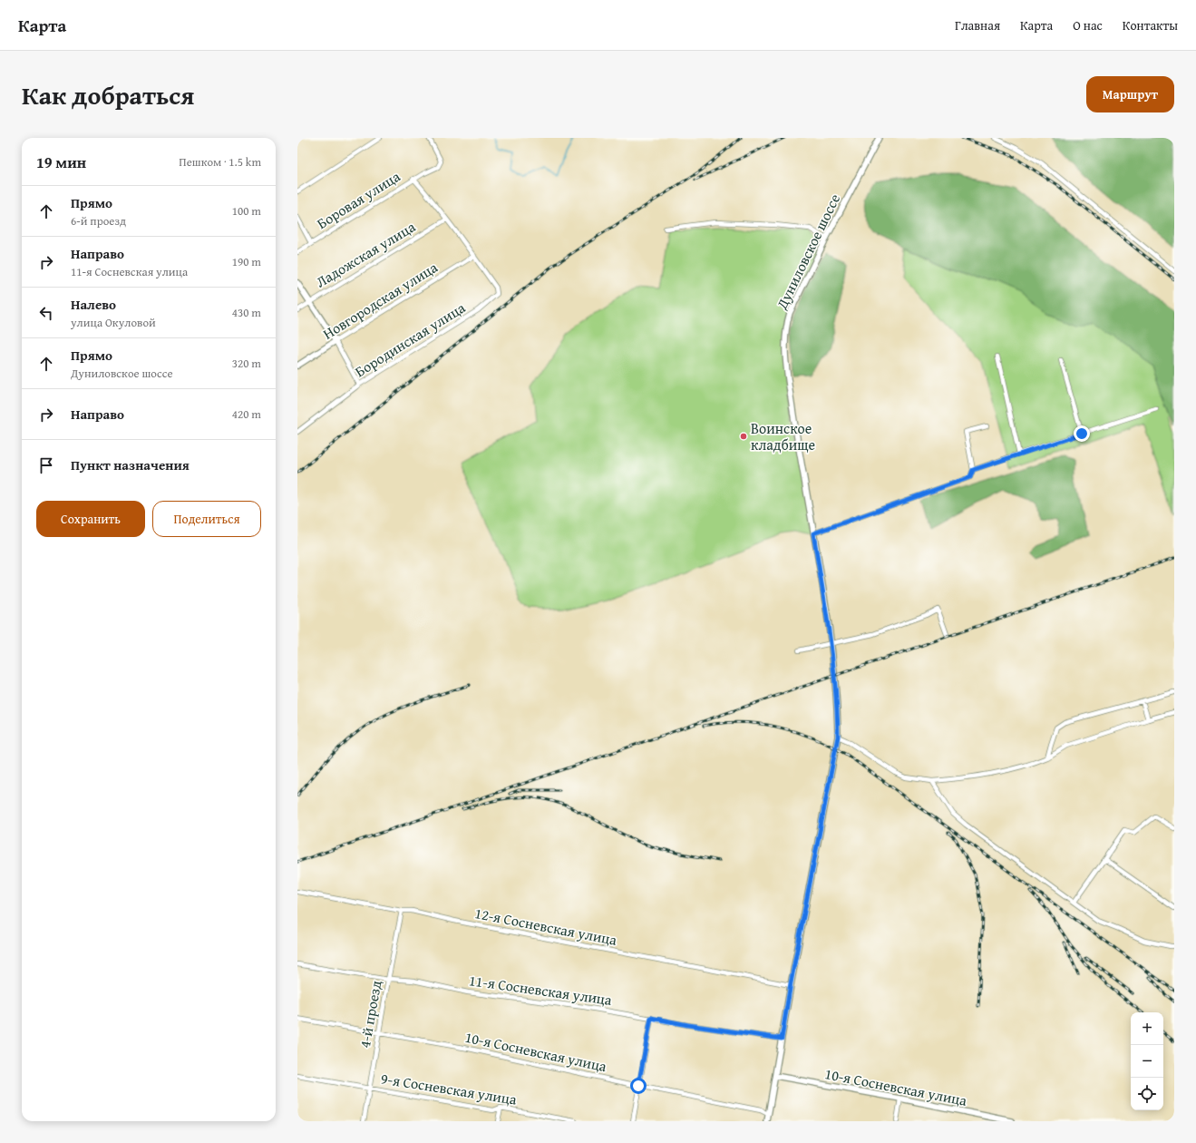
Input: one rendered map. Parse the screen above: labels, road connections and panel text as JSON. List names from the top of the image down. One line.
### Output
{"streets":{"street":["Боровая улица","Дуниловское шоссе","Ладожская улица","Новгородская улица","Бородинская улица","12-я Сосневская улица","11-я Сосневская улица","4-й проезд","10-я Сосневская улица","9-я Сосневская улица"]},"crossings":[["Дуниловское шоссе","12-я Сосневская улица"],["Дуниловское шоссе","11-я Сосневская улица"],["Дуниловское шоссе","10-я Сосневская улица"],["Новгородская улица","Бородинская улица"],["12-я Сосневская улица","4-й проезд"],["11-я Сосневская улица","4-й проезд"],["4-й проезд","10-я Сосневская улица"],["4-й проезд","9-я Сосневская улица"]],"places":["Воинское кладбище"],"page":{"header":"Карта","nav":["Главная","Карта","О нас","Контакты"],"title":"Как добраться","buttons":["Маршрут",["Сохранить","Поделиться"]],"heading":["19 мин","Пешком · 1.5 km"],"list":[["Прямо","6-й проезд","100 m"],["Направо","11-я Сосневская улица","190 m"],["Налево","улица Окуловой","430 m"],["Прямо","Дуниловское шоссе","320 m"],["Направо","420 m"],"Пункт назначения"],"map_buttons":["+","−"]}}
